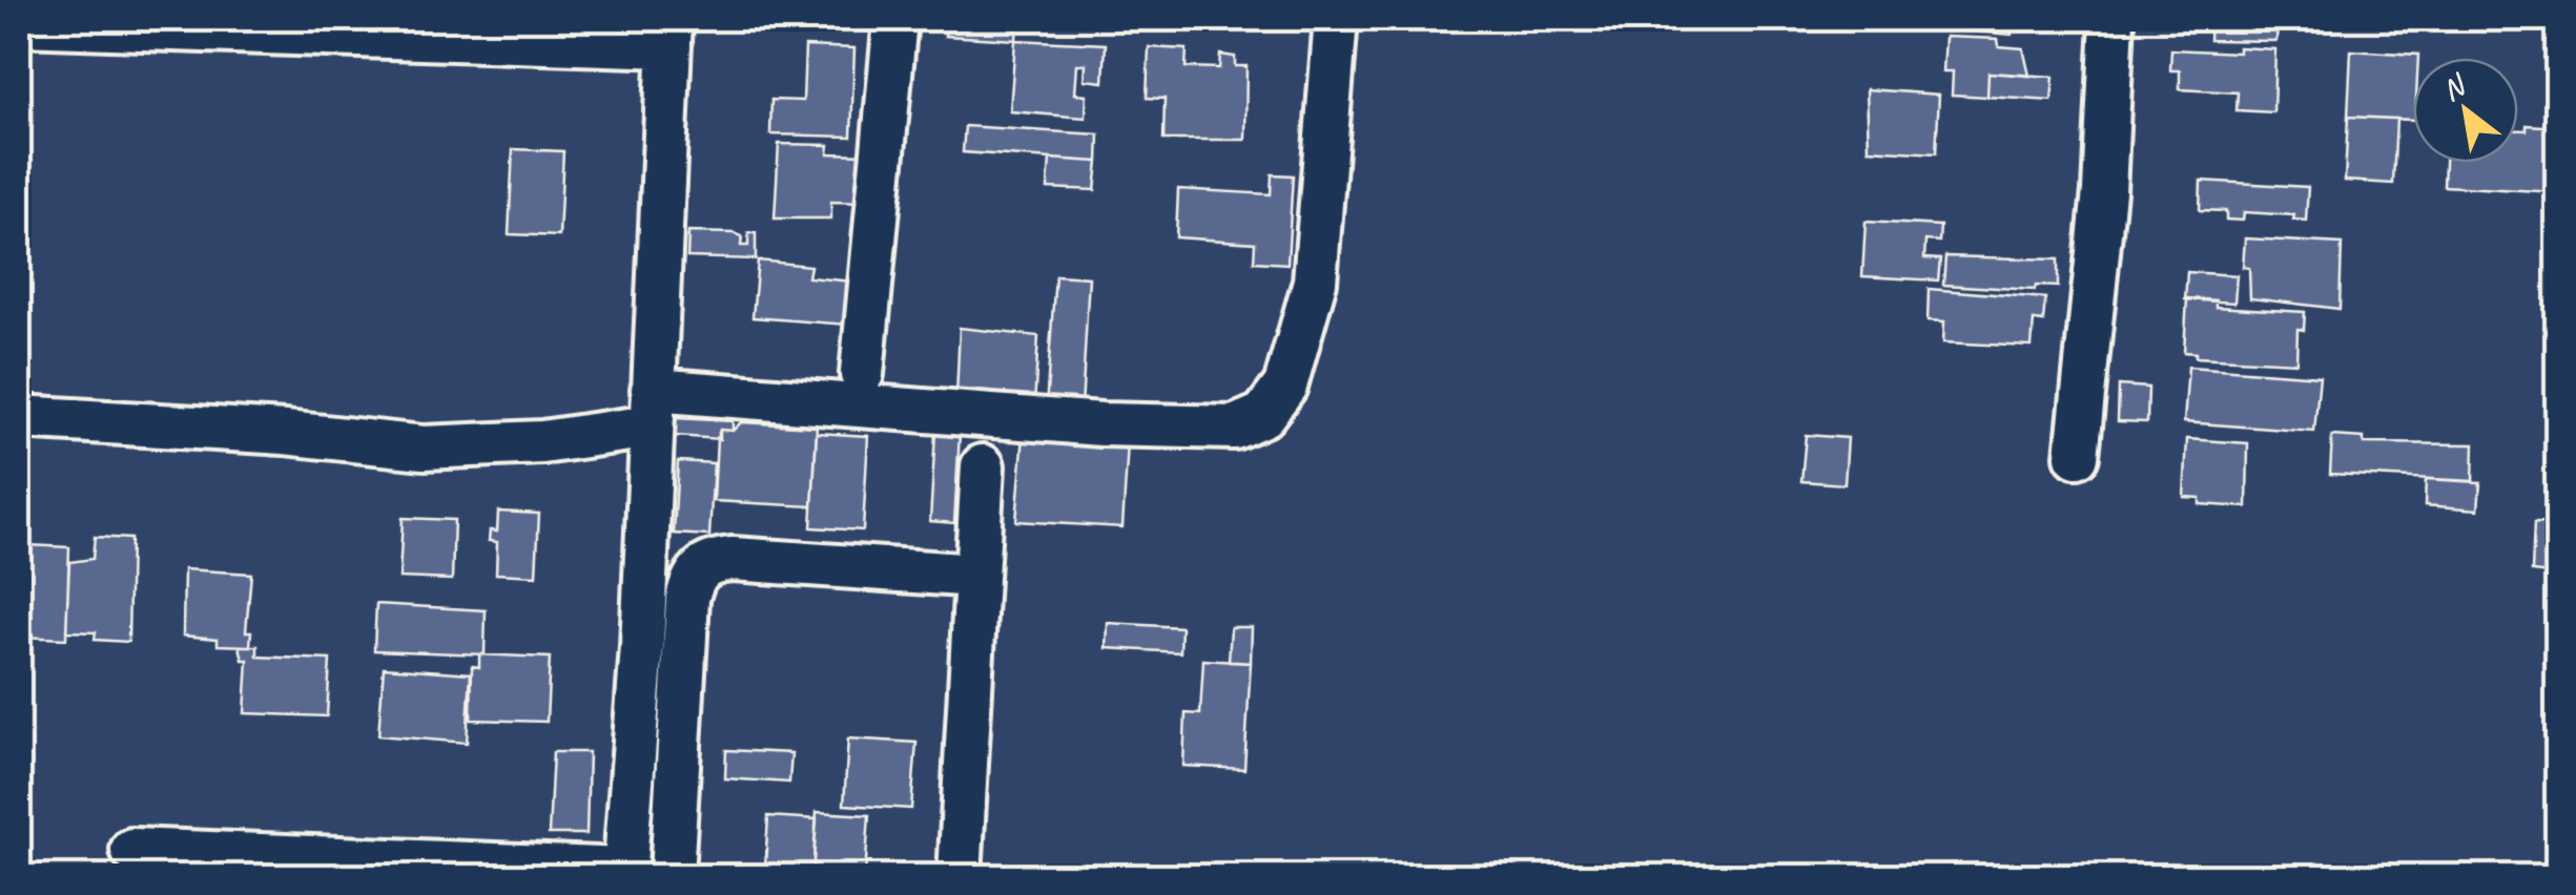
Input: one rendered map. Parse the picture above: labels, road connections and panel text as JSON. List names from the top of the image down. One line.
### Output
{"north":"top left"}
